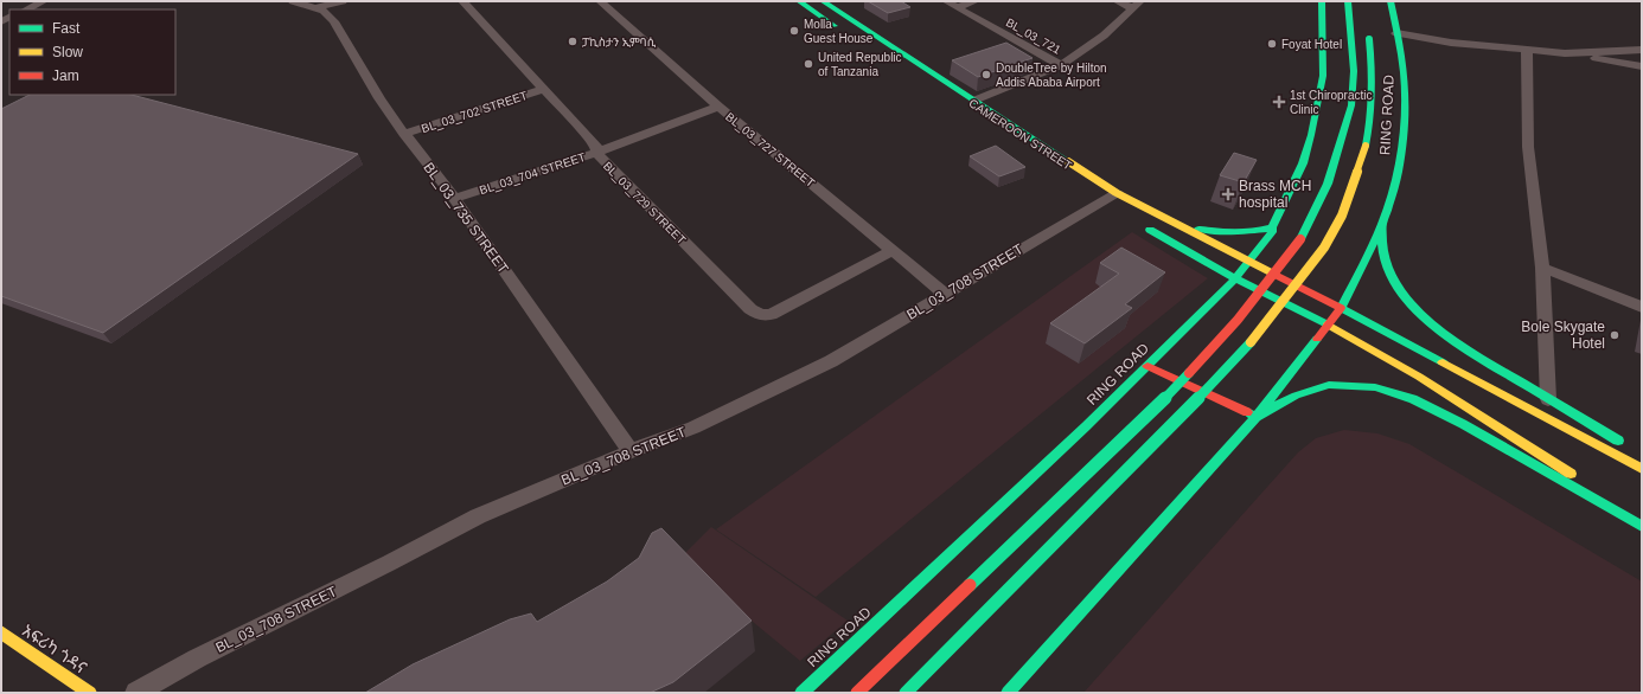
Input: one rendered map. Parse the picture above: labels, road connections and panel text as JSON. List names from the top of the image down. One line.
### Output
{"streets":{"main road":["RING ROAD","CAMEROON STREET","አፍሪካ ጎዳና"],"street":["BL_03_721","BL_03_702 STREET","BL_03_727 STREET","BL_03_704 STREET","BL_03_729 STREET","BL_03_735 STREET","BL_03_708 STREET"]},"crossings":[["BL_03_702 STREET","BL_03_729 STREET"],["BL_03_702 STREET","BL_03_735 STREET"],["RING ROAD","CAMEROON STREET"],["CAMEROON STREET","BL_03_708 STREET"],["BL_03_727 STREET","BL_03_704 STREET"],["BL_03_727 STREET","BL_03_729 STREET"],["BL_03_727 STREET","BL_03_708 STREET"],["BL_03_704 STREET","BL_03_729 STREET"],["BL_03_704 STREET","BL_03_735 STREET"],["BL_03_735 STREET","BL_03_708 STREET"]],"places":{"other":["Molla Guest House","ፓኪስታን ኢምባሲ","Foyat Hotel","United Republic of Tanzania","DoubleTree by Hilton Addis Ababa Airport","Bole Skygate Hotel"],"health":["1st Chiropractic Clinic","Brass MCH hospital"]},"legend":["Fast","Slow","Jam"]}
